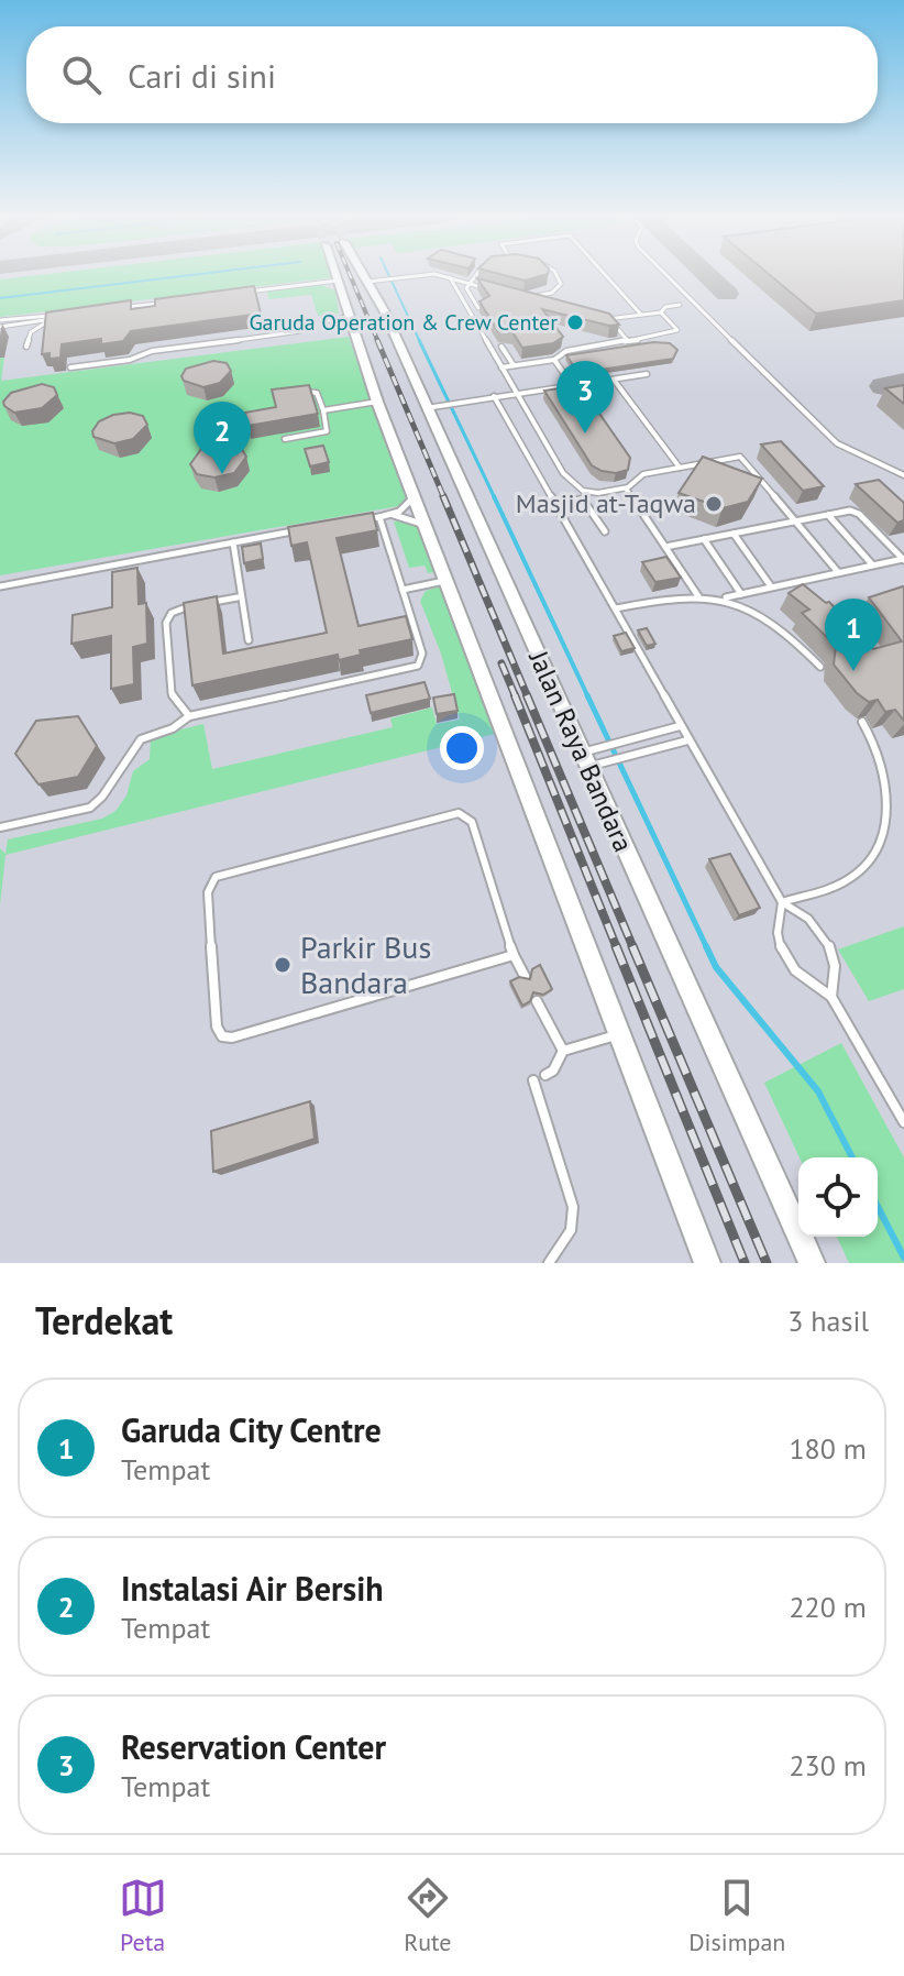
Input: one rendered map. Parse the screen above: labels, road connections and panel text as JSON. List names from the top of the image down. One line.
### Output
{"streets":{"street":["Jalan Raya Bandara"]},"places":["Garuda Operation & Crew Center","Masjid at-Taqwa","Parkir Bus Bandara"],"page":{"search":"Cari di sini","pins":["3","2","1"],"heading":["Terdekat","3 hasil"],"list":[{"mark":"1","name":"Garuda City Centre","note":"Tempat","value":"180 m"},{"mark":"2","name":"Instalasi Air Bersih","note":"Tempat","value":"220 m"},{"mark":"3","name":"Reservation Center","note":"Tempat","value":"230 m"}],"nav":["Peta","Rute","Disimpan"]}}
